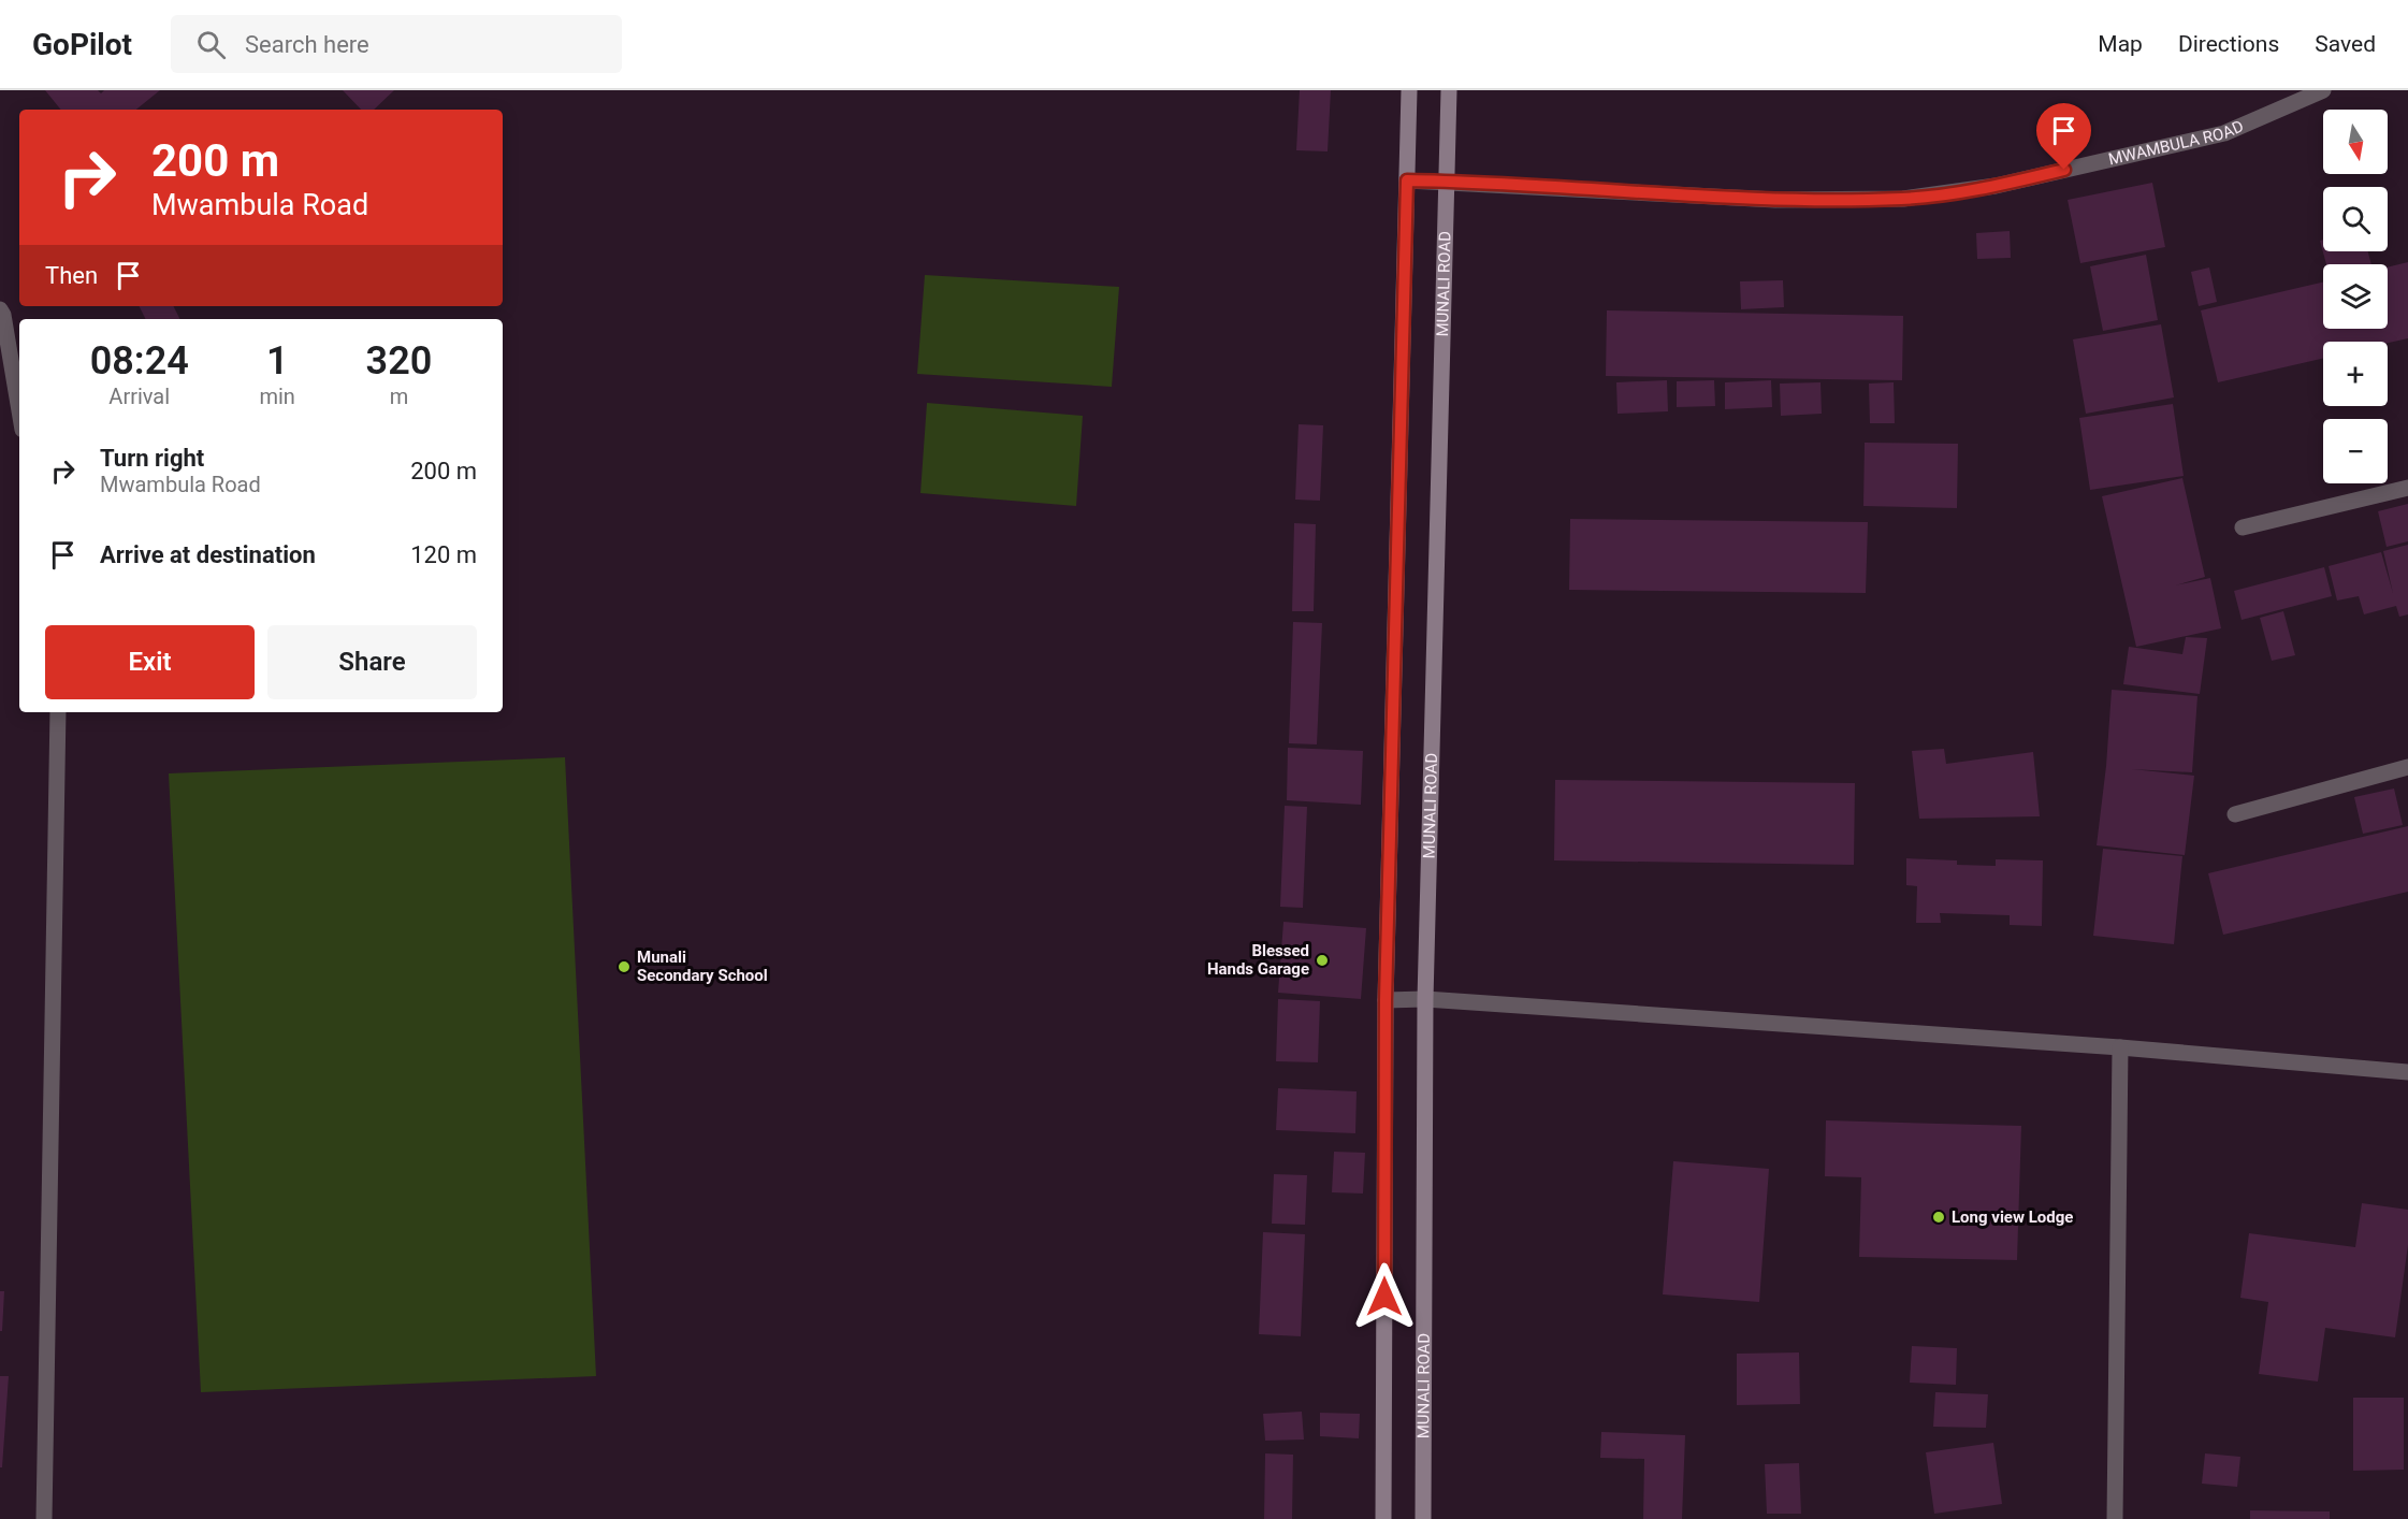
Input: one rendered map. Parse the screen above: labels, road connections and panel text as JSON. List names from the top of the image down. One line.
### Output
{"streets":{"main road":["MUNALI ROAD"],"street":["MWAMBULA ROAD"]},"crossings":[["MWAMBULA ROAD","MUNALI ROAD"]],"places":["Blessed Hands Garage","Munali Secondary School","Long view Lodge"],"north":"bottom","page":{"header":"GoPilot","search":"Search here","nav":["Map","Directions","Saved"],"map_buttons":["+","−"],"turn":["200 m","Mwambula Road"],"then":"Then","eta":["08:24","Arrival","1","min","320","m"],"list":[{"name":"Turn right","note":"Mwambula Road","value":"200 m"},{"name":"Arrive at destination","value":"120 m"}],"buttons":["Exit","Share"]}}
